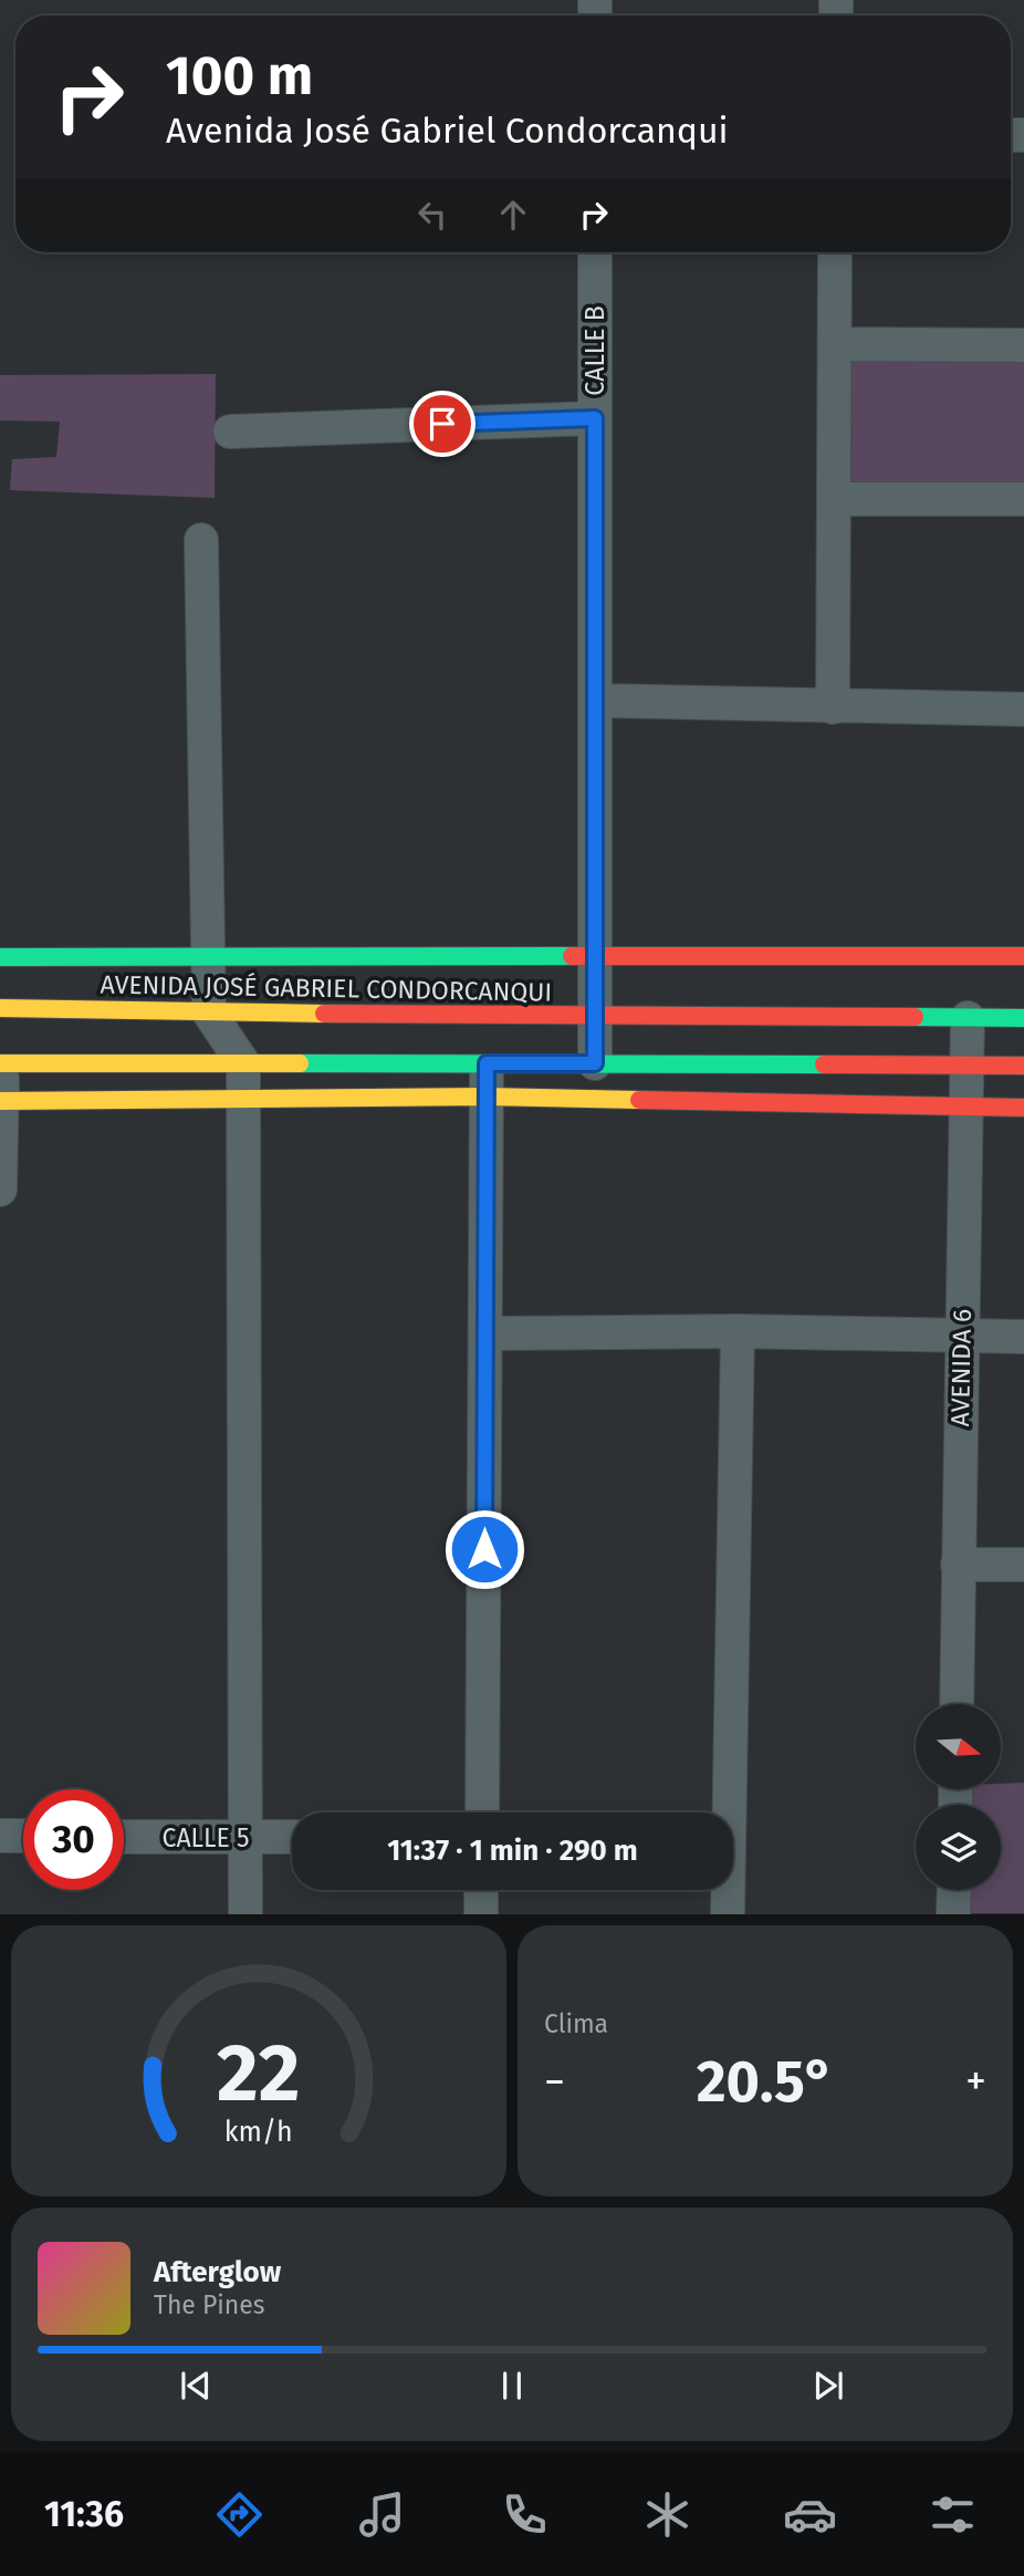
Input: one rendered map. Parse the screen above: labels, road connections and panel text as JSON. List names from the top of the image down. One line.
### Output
{"streets":{"main road":["AVENIDA JOSÉ GABRIEL CONDORCANQUI"],"street":["CALLE B","AVENIDA 6","CALLE 5"]},"crossings":[["CALLE B","AVENIDA JOSÉ GABRIEL CONDORCANQUI"],["AVENIDA JOSÉ GABRIEL CONDORCANQUI","AVENIDA 6"]],"north":"right","page":{"turn":["100 m","Avenida José Gabriel Condorcanqui"],"limit":"30","trip":"11:37 · 1 min · 290 m","tile":"Clima","heat":["−","20.5°","+"],"song":["Afterglow","The Pines"],"tabs":"11:36","gauge":["22","km/h"]}}
